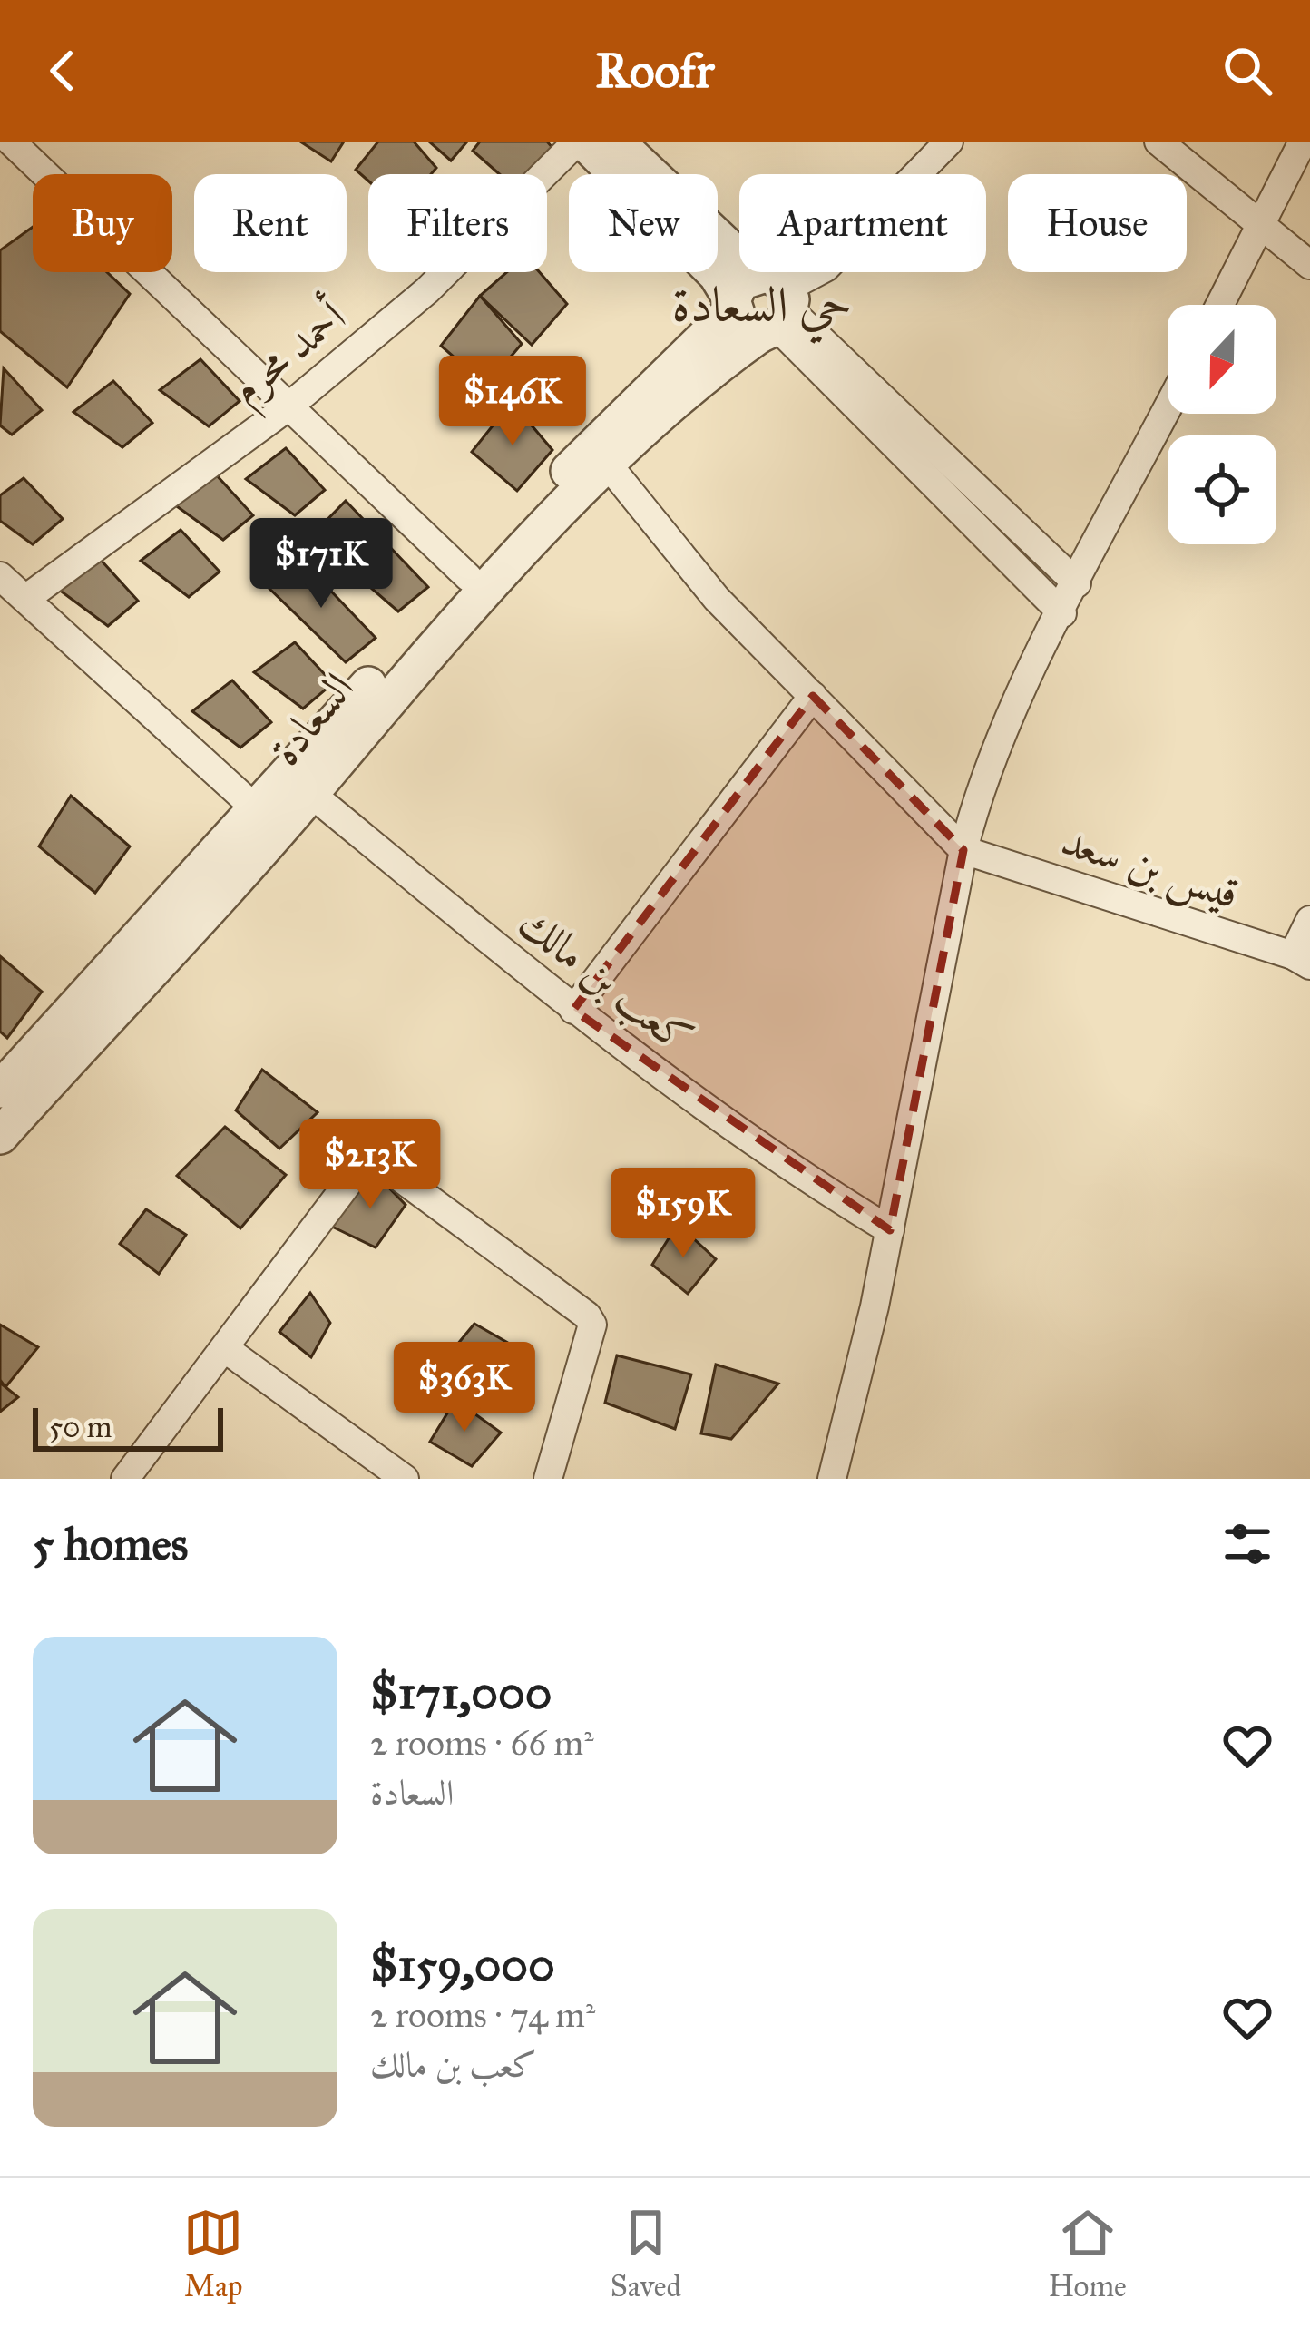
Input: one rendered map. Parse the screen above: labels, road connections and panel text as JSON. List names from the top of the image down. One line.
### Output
{"streets":{"street":["أحمد محرم","السعادة","قيس بن سعد","كعب بن مالك"]},"crossings":[["السعادة","كعب بن مالك"]],"districts":["حي السعادة"],"scale_bar":"50 m","north":"bottom","page":{"header":"Roofr","chip":["Buy","Rent","Filters","New","Apartment","House"],"price":["$146K","$171K","$213K","$159K","$363K"],"scale":"50 m","heading":"5 homes","list":[{"name":"$171,000","note":"2 rooms · 66 m² · السعادة"},{"name":"$159,000","note":"2 rooms · 74 m² · كعب بن مالك"}],"tabs":["Map","Saved","Home"]}}
